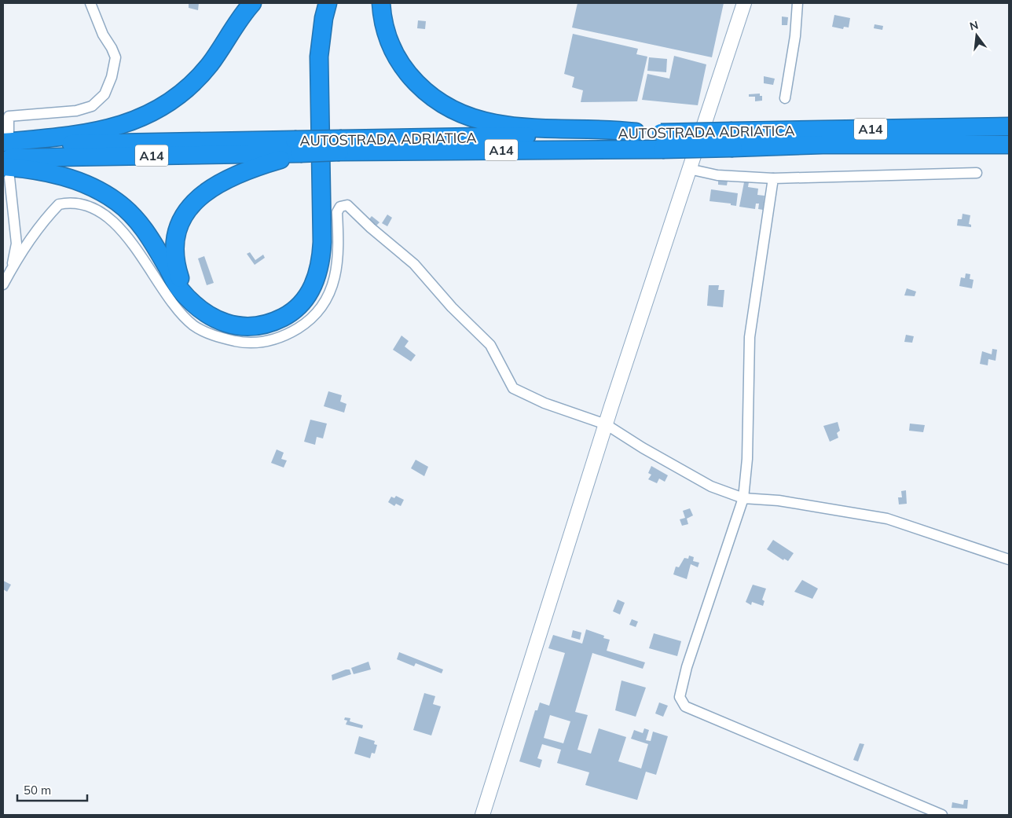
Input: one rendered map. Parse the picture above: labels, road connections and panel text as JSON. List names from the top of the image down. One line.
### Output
{"streets":{"highway":["A14","AUTOSTRADA ADRIATICA"]},"crossings":[["A14","AUTOSTRADA ADRIATICA"]],"scale_bar":"50 m","north":"top"}
